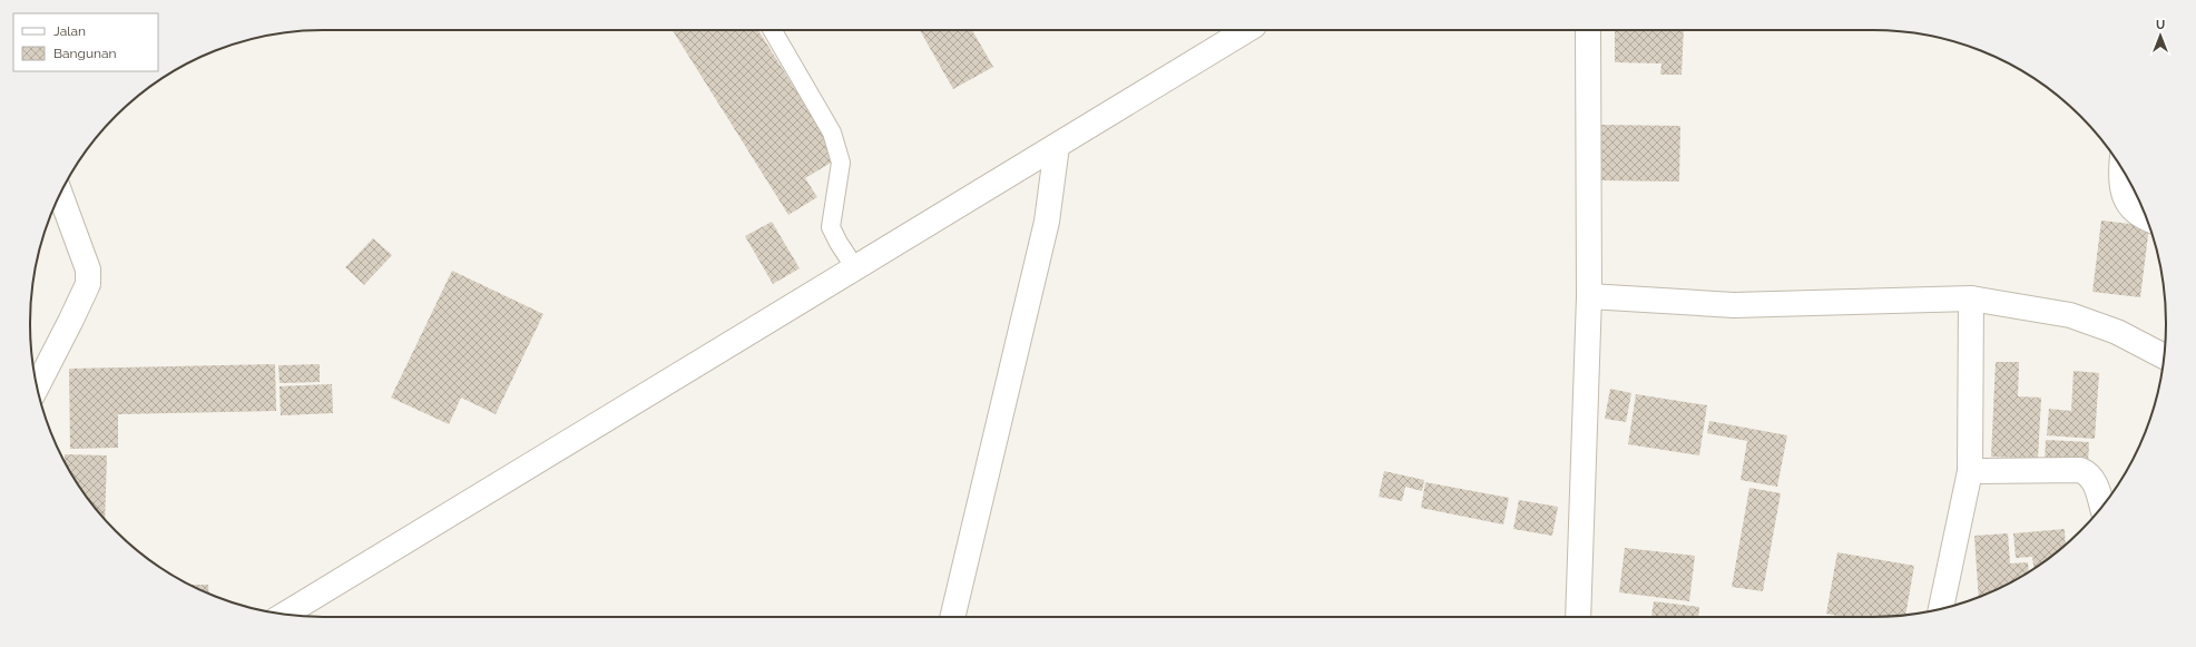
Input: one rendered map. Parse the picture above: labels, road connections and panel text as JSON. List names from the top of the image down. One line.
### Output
{"legend":["Jalan","Bangunan"],"north":"top"}
